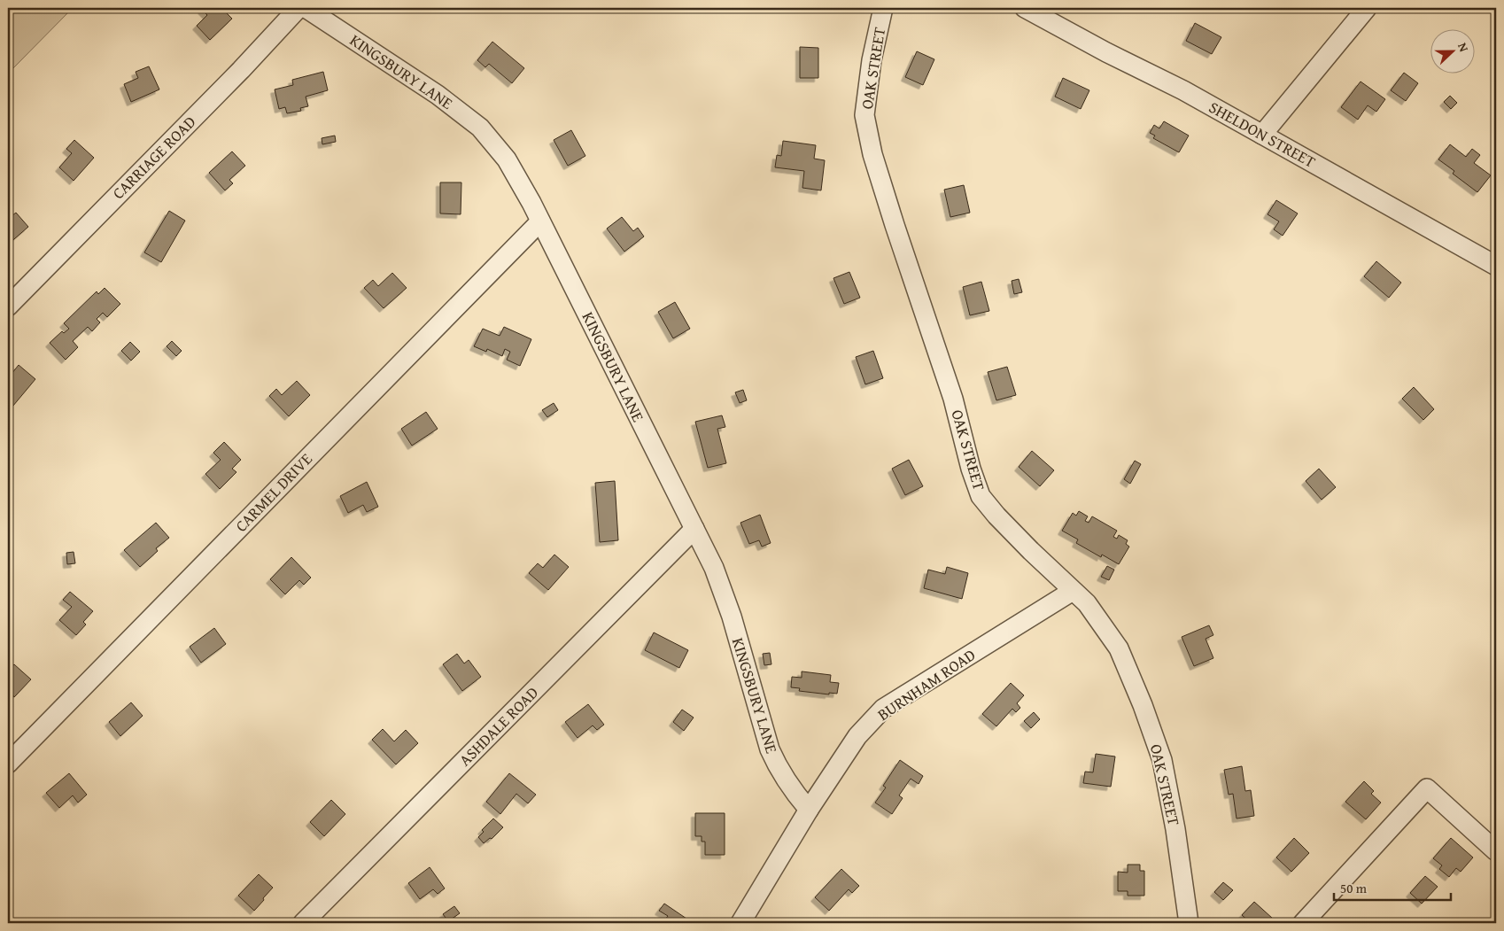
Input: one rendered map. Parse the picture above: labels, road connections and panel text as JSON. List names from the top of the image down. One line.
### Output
{"streets":{"street":["OAK STREET","KINGSBURY LANE","SHELDON STREET","CARRIAGE ROAD","CARMEL DRIVE","BURNHAM ROAD","ASHDALE ROAD"]},"crossings":[["OAK STREET","BURNHAM ROAD"],["KINGSBURY LANE","CARMEL DRIVE"],["KINGSBURY LANE","BURNHAM ROAD"],["KINGSBURY LANE","ASHDALE ROAD"]],"scale_bar":"50 m","north":"right"}
